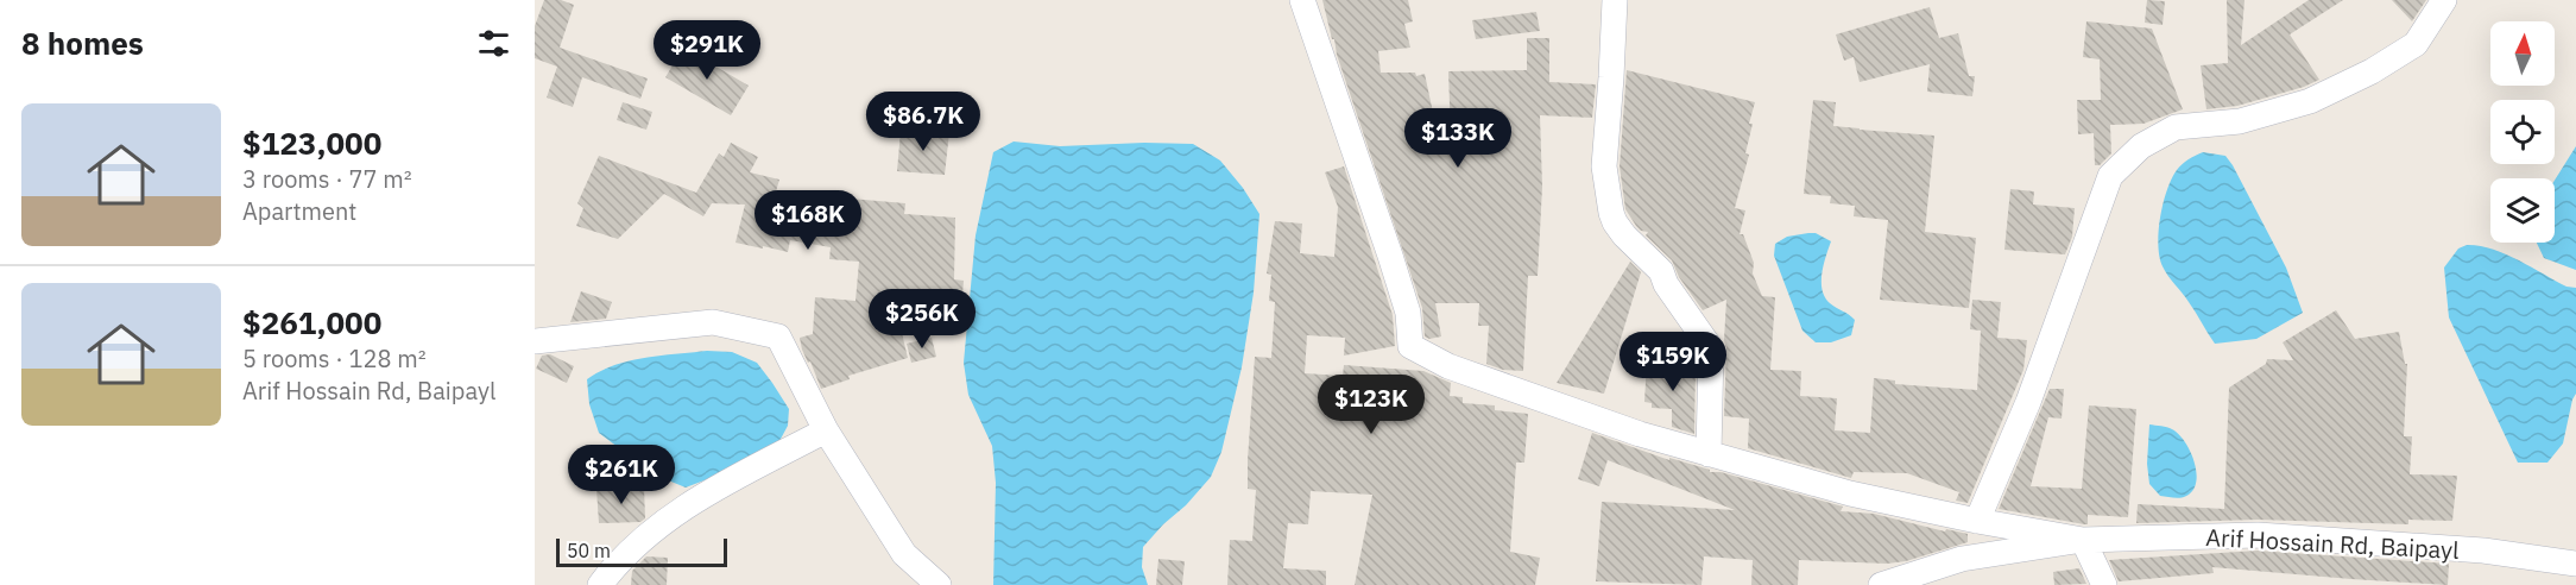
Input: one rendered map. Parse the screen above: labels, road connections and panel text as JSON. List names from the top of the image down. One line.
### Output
{"streets":{"street":["Arif Hossain Rd, Baipayl"]},"scale_bar":"50 m","north":"top","page":{"heading":"8 homes","price":["$291K","$86.7K","$133K","$168K","$256K","$159K","$123K","$261K"],"list":[{"name":"$123,000","note":"3 rooms · 77 m² · Apartment"},{"name":"$261,000","note":"5 rooms · 128 m² · Arif Hossain Rd, Baipayl"}],"scale":"50 m"}}
